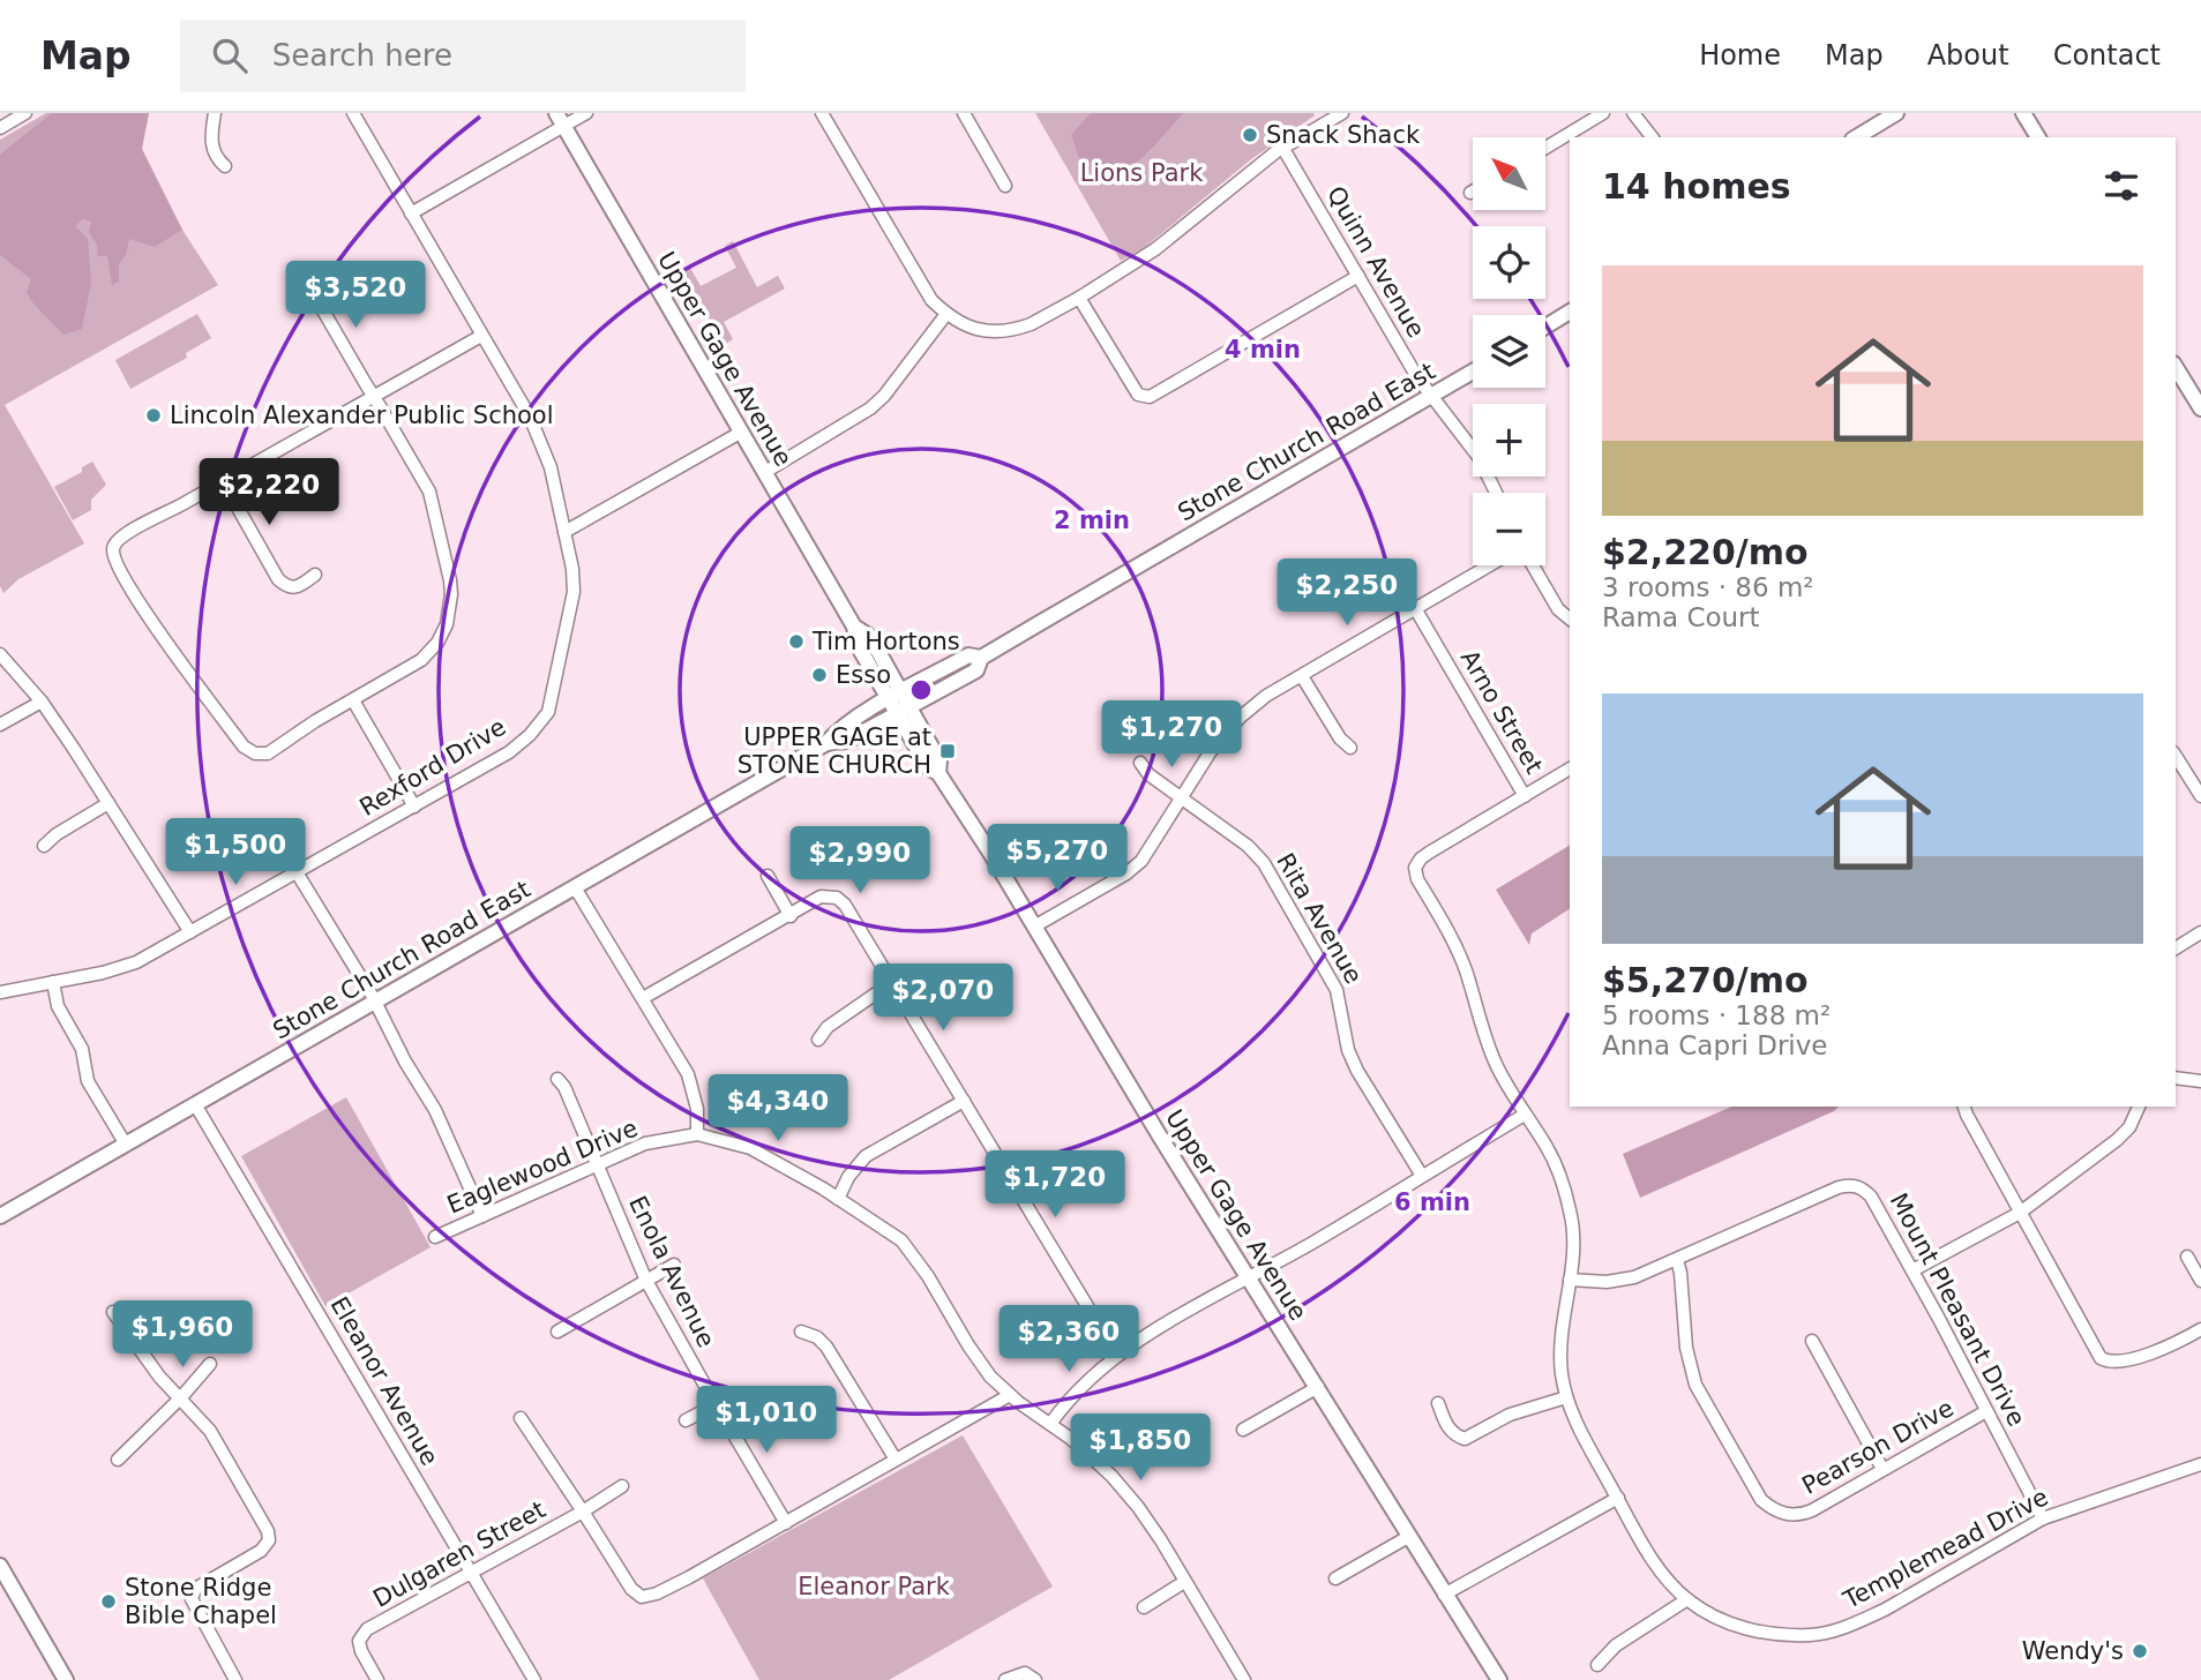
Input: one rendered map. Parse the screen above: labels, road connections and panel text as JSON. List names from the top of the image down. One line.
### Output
{"streets":{"main road":["Upper Gage Avenue","Stone Church Road East"],"street":["Quinn Avenue","Arno Street","Rexford Drive","Rita Avenue","Eaglewood Drive","Enola Avenue","Mount Pleasant Drive","Eleanor Avenue","Pearson Drive","Templemead Drive","Dulgaren Street"]},"crossings":[["Quinn Avenue","Stone Church Road East"],["Upper Gage Avenue","Stone Church Road East"],["Stone Church Road East","Eleanor Avenue"],["Arno Street","Templemead Drive"],["Eaglewood Drive","Enola Avenue"],["Mount Pleasant Drive","Pearson Drive"],["Mount Pleasant Drive","Templemead Drive"],["Eleanor Avenue","Dulgaren Street"]],"parks":["Lions Park","Eleanor Park"],"places":{"other":["Snack Shack","Lincoln Alexander Public School","Tim Hortons","Esso","Stone Ridge Bible Chapel","Wendy's"],"transit":["UPPER GAGE at STONE CHURCH"]},"north":"top left","page":{"header":"Map","search":"Search here","nav":["Home","Map","About","Contact"],"map_buttons":["+","−"],"heading":"14 homes","list":[{"name":"$2,220/mo","note":"3 rooms · 86 m² · Rama Court"},{"name":"$5,270/mo","note":"5 rooms · 188 m² · Anna Capri Drive"}],"price":["$3,520","$2,220","$2,250","$1,270","$1,500","$5,270","$2,990","$2,070","$4,340","$1,720","$1,960","$2,360","$1,010","$1,850"]},"rings":["4 min","2 min","6 min"]}
